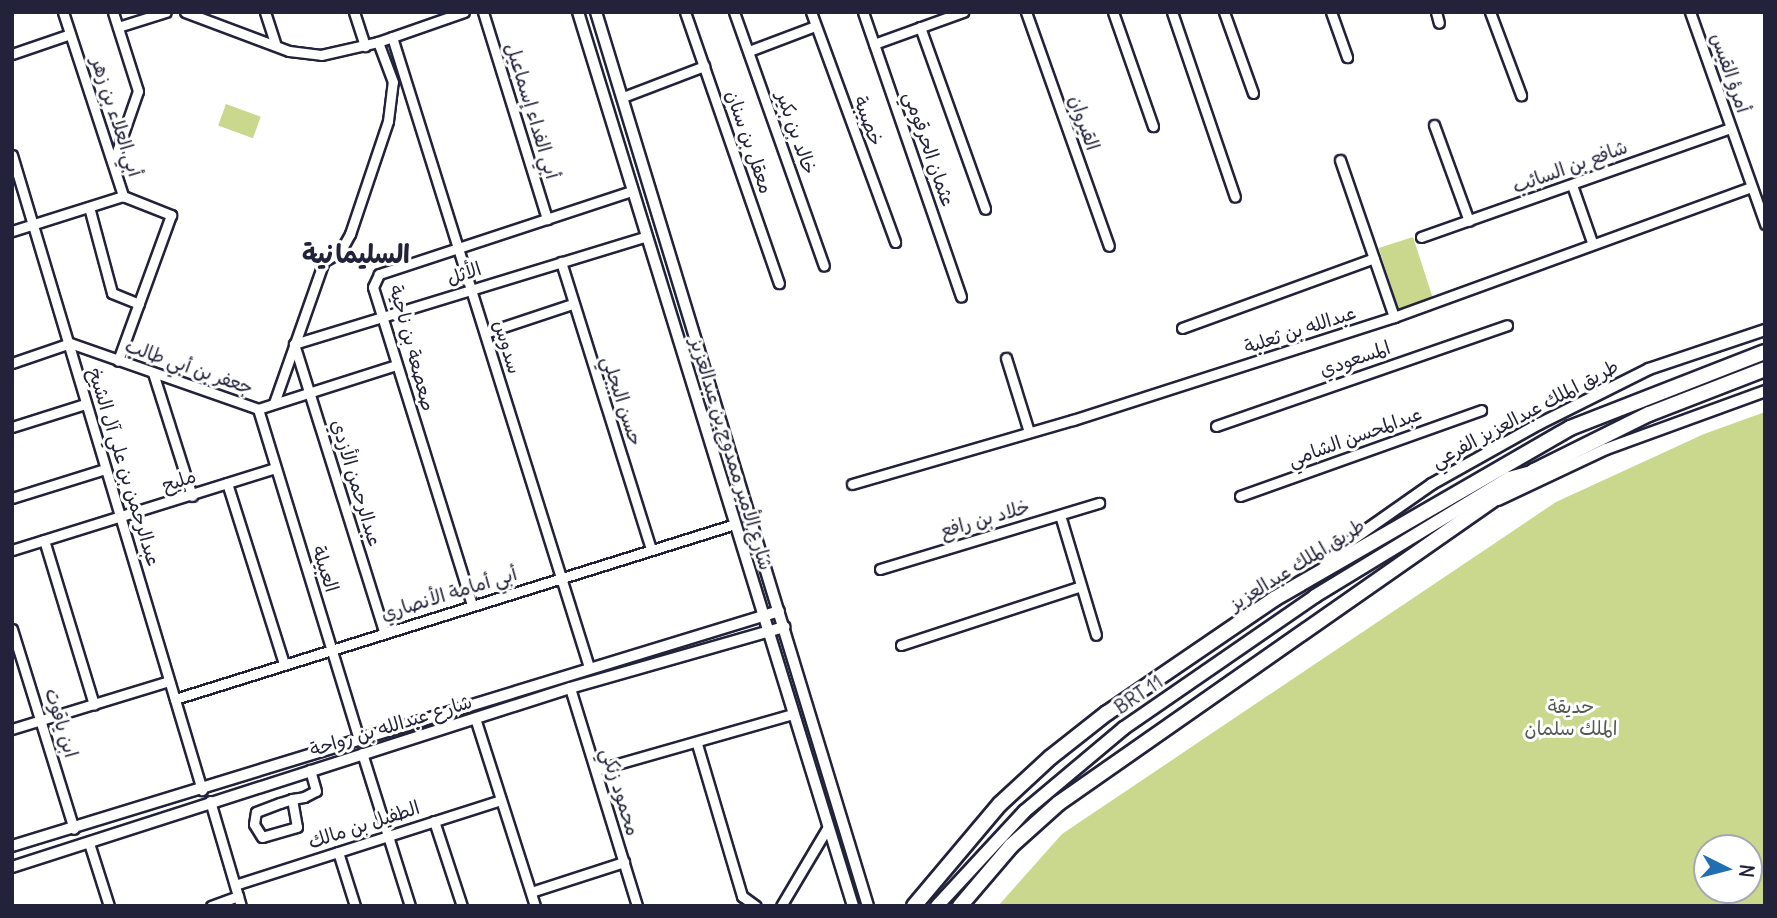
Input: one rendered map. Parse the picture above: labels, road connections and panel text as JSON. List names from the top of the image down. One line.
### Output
{"streets":{"main road":["طريق الملك عبدالعزيز","BRT 11"],"street":["أمرؤ القيس","أبي الفداء إسماعيل","أبي العلاء بن زهر","خصيبة","القيروان","خالد بن بكير","معقل بن سنان","عثمان الحرقومي","شافع بن السائب","الأثل","عبدالله بن ثعلبة","سدوس","صعصعة بن ناجية","المسعودي","جعفر بن أبي طالب","حسن البجلي","طريق الملك عبدالعزيز الفرعي","عبدالمحسن الشامي","شارع الأمير ممدوح بن عبدالعزيز","عبدالرحمن بن علي آل الشيخ","مليح","عبدالرحمن الأزدي","خلاد بن رافع","العبيلة","أبي أمامة الأنصاري","ابن ياقوت","شارع عبدالله بن رواحة","محمود زنكي","الطفيل بن مالك"]},"crossings":[["أمرؤ القيس","شافع بن السائب"],["أمرؤ القيس","عبدالله بن ثعلبة"],["أبي الفداء إسماعيل","صعصعة بن ناجية"],["أبي العلاء بن زهر","جعفر بن أبي طالب"],["الأثل","سدوس"],["الأثل","صعصعة بن ناجية"],["الأثل","حسن البجلي"],["الأثل","شارع الأمير ممدوح بن عبدالعزيز"],["الأثل","عبدالرحمن الأزدي"],["سدوس","صعصعة بن ناجية"],["سدوس","أبي أمامة الأنصاري"],["سدوس","شارع عبدالله بن رواحة"],["صعصعة بن ناجية","جعفر بن أبي طالب"],["صعصعة بن ناجية","شارع الأمير ممدوح بن عبدالعزيز"],["صعصعة بن ناجية","أبي أمامة الأنصاري"],["جعفر بن أبي طالب","عبدالرحمن بن علي آل الشيخ"],["جعفر بن أبي طالب","عبدالرحمن الأزدي"],["جعفر بن أبي طالب","العبيلة"],["حسن البجلي","أبي أمامة الأنصاري"],["طريق الملك عبدالعزيز الفرعي","طريق الملك عبدالعزيز"],["شارع الأمير ممدوح بن عبدالعزيز","أبي أمامة الأنصاري"],["شارع الأمير ممدوح بن عبدالعزيز","شارع عبدالله بن رواحة"],["عبدالرحمن بن علي آل الشيخ","مليح"],["عبدالرحمن بن علي آل الشيخ","أبي أمامة الأنصاري"],["عبدالرحمن بن علي آل الشيخ","شارع عبدالله بن رواحة"],["مليح","العبيلة"],["عبدالرحمن الأزدي","أبي أمامة الأنصاري"],["طريق الملك عبدالعزيز","BRT 11"],["العبيلة","أبي أمامة الأنصاري"],["العبيلة","شارع عبدالله بن رواحة"],["ابن ياقوت","شارع عبدالله بن رواحة"],["شارع عبدالله بن رواحة","محمود زنكي"]],"districts":["السليمانية"],"parks":["حديقة الملك سلمان"],"north":"right"}
